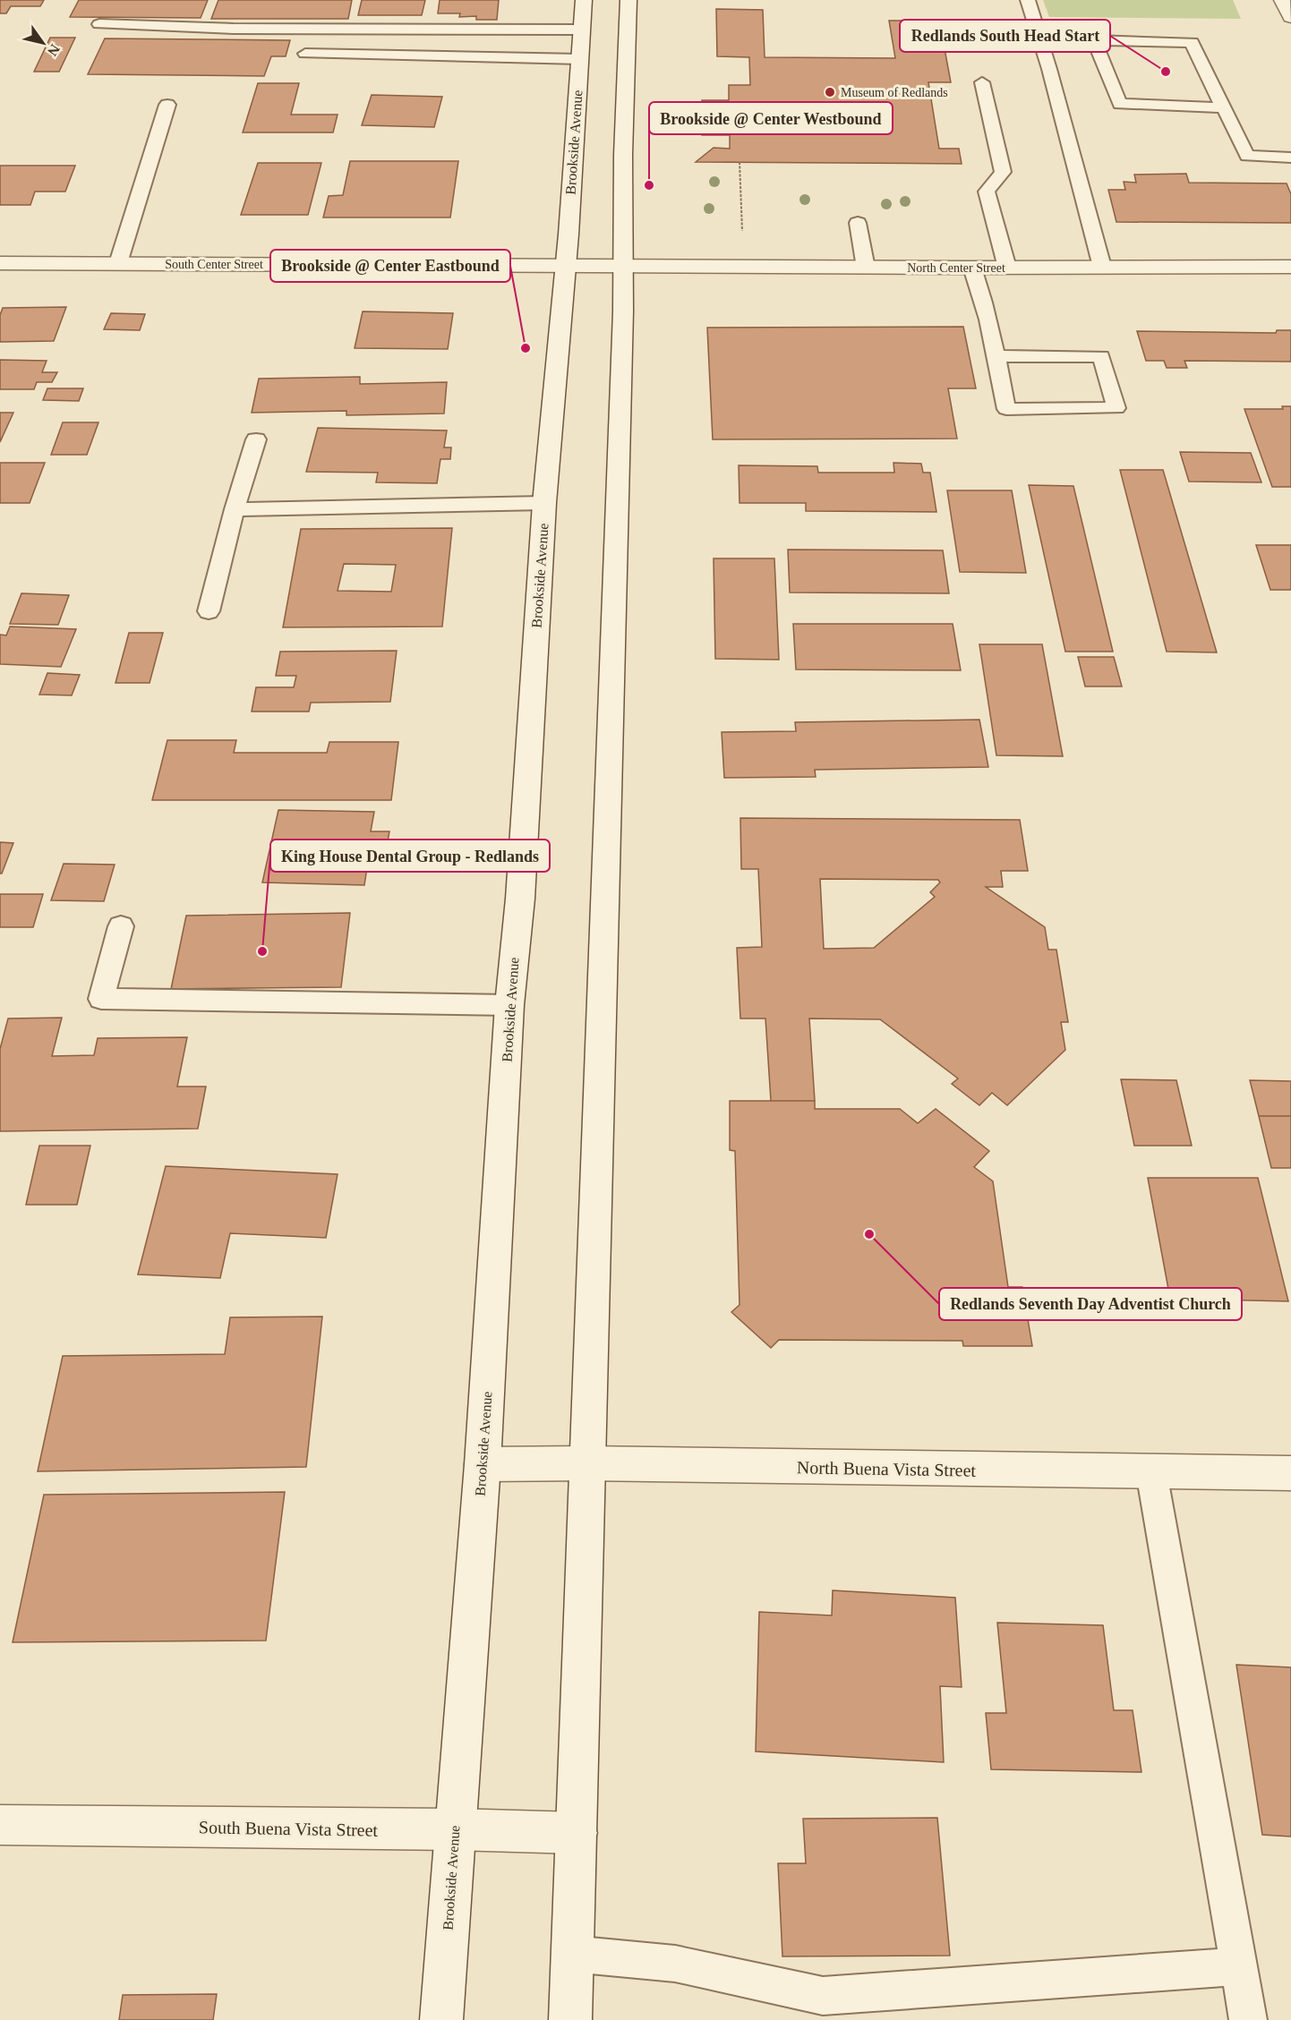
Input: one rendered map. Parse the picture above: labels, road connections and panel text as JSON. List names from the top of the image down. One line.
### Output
{"streets":{"main road":["Brookside Avenue","South Center Street","North Center Street","North Buena Vista Street","South Buena Vista Street"]},"crossings":[["Brookside Avenue","South Center Street"],["Brookside Avenue","North Buena Vista Street"],["Brookside Avenue","South Buena Vista Street"],["South Center Street","North Center Street"]],"places":["Redlands South Head Start","Museum of Redlands","Brookside @ Center Westbound","Brookside @ Center Eastbound","King House Dental Group - Redlands","Redlands Seventh Day Adventist Church"],"north":"bottom right"}
